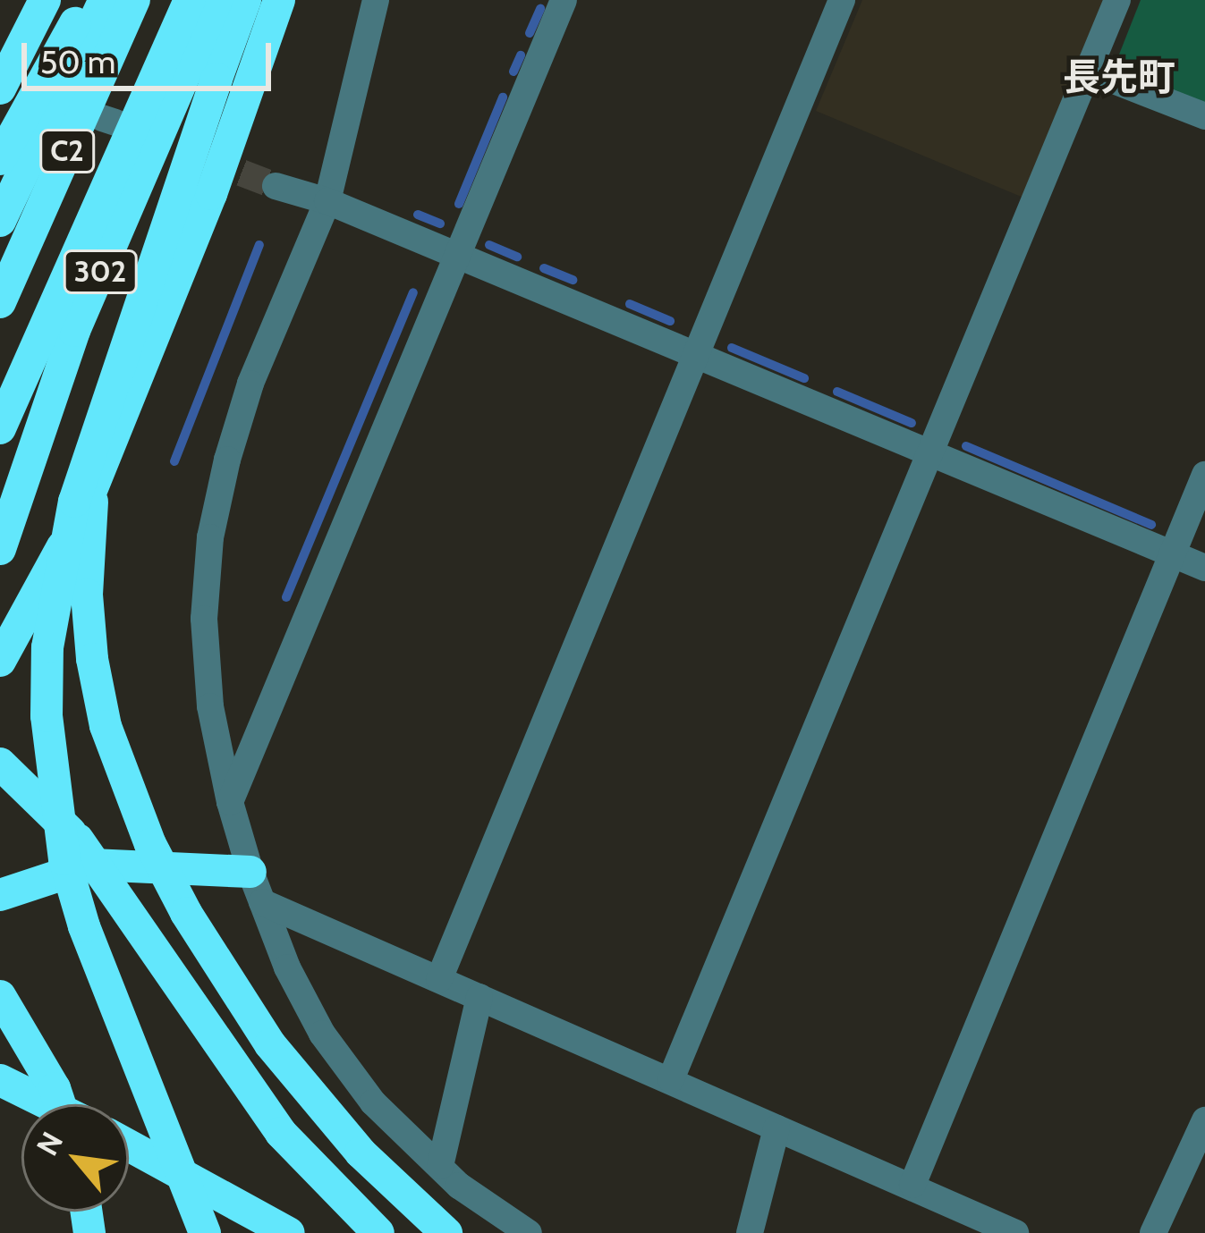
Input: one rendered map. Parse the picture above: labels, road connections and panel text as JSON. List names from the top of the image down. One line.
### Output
{"streets":{"highway":["C2","302"]},"districts":["長先町"],"scale_bar":"50 m","north":"top left"}
